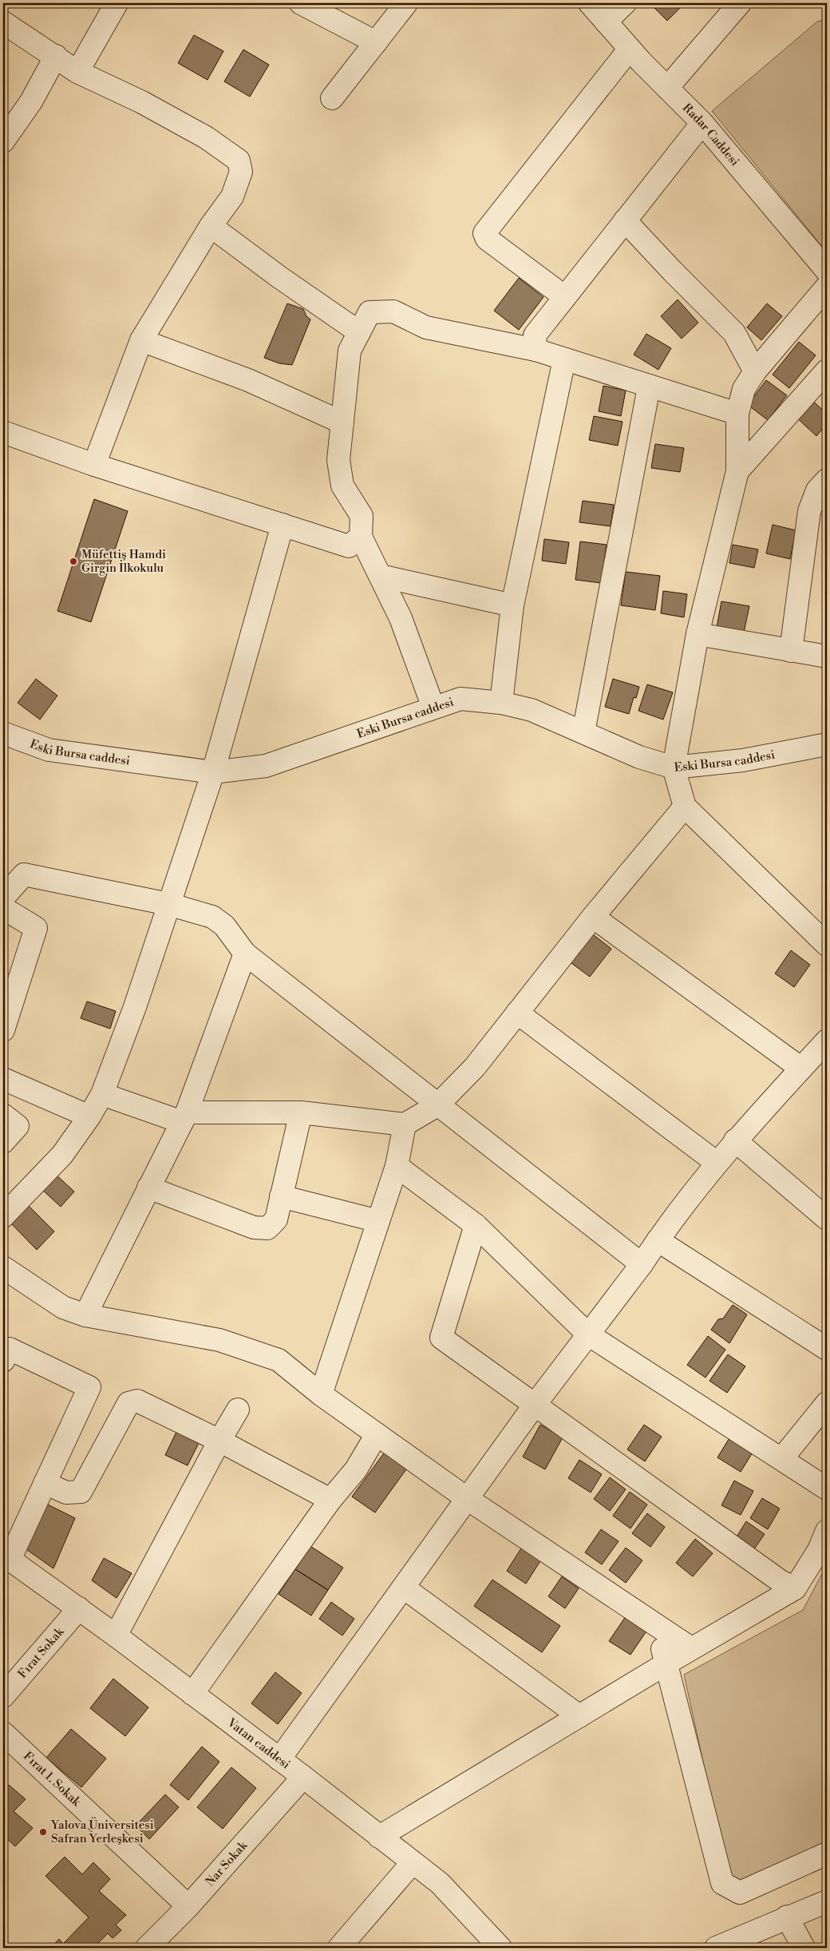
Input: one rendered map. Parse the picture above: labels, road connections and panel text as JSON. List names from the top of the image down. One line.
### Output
{"streets":{"street":["Radar Caddesi","Eski Bursa caddesi","Fırat Sokak","Vatan caddesi","Fırat 1. Sokak","Nar Sokak"]},"crossings":[["Fırat Sokak","Vatan caddesi"],["Vatan caddesi","Nar Sokak"],["Fırat 1. Sokak","Nar Sokak"]],"places":["Müfettiş Hamdi Girgin İlkokulu","Yalova Üniversitesi Safran Yerleşkesi"]}
